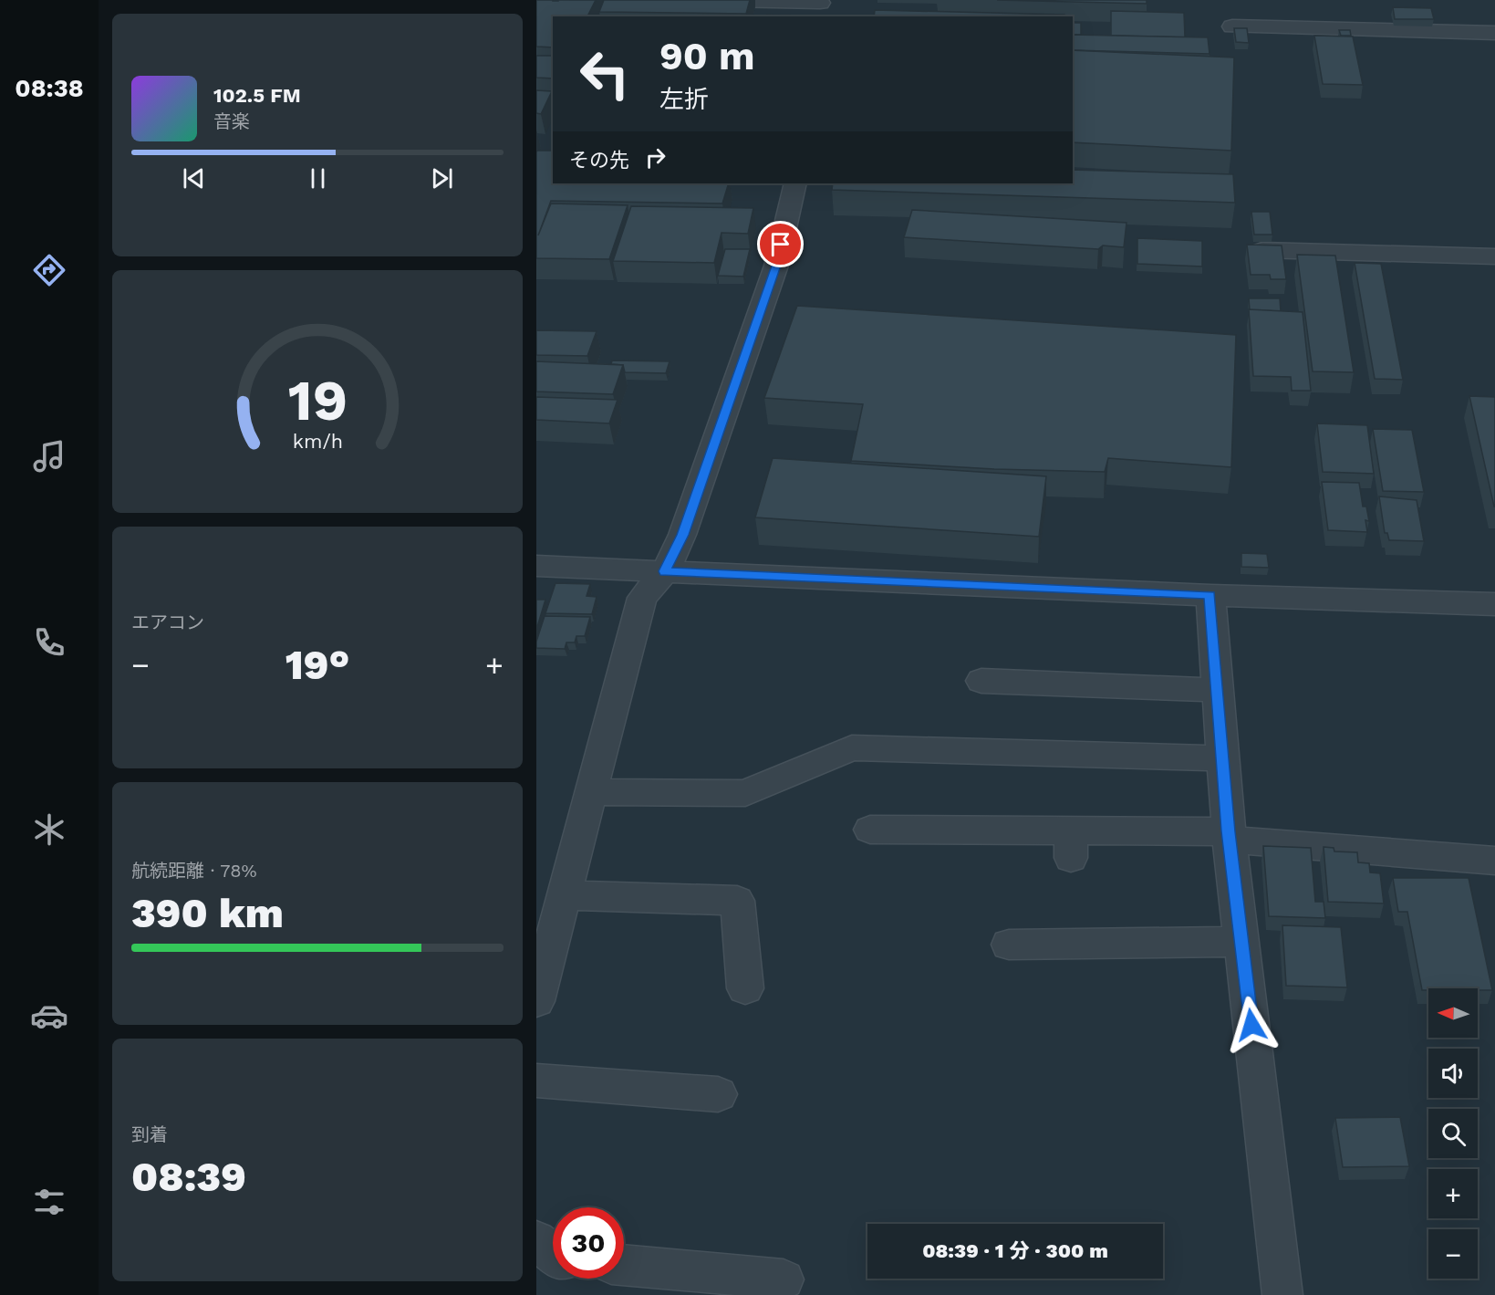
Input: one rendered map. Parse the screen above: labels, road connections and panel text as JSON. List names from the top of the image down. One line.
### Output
{"north":"left","page":{"tabs":"08:38","turn":["90 m","左折"],"song":["102.5 FM","音楽"],"then":"その先","tile":["エアコン",["航続距離 · 78%","390 km"],["到着","08:39"]],"heat":["−","19°","+"],"map_buttons":["+","−"],"limit":"30","trip":"08:39 · 1 分 · 300 m","gauge":["19","km/h"]}}
